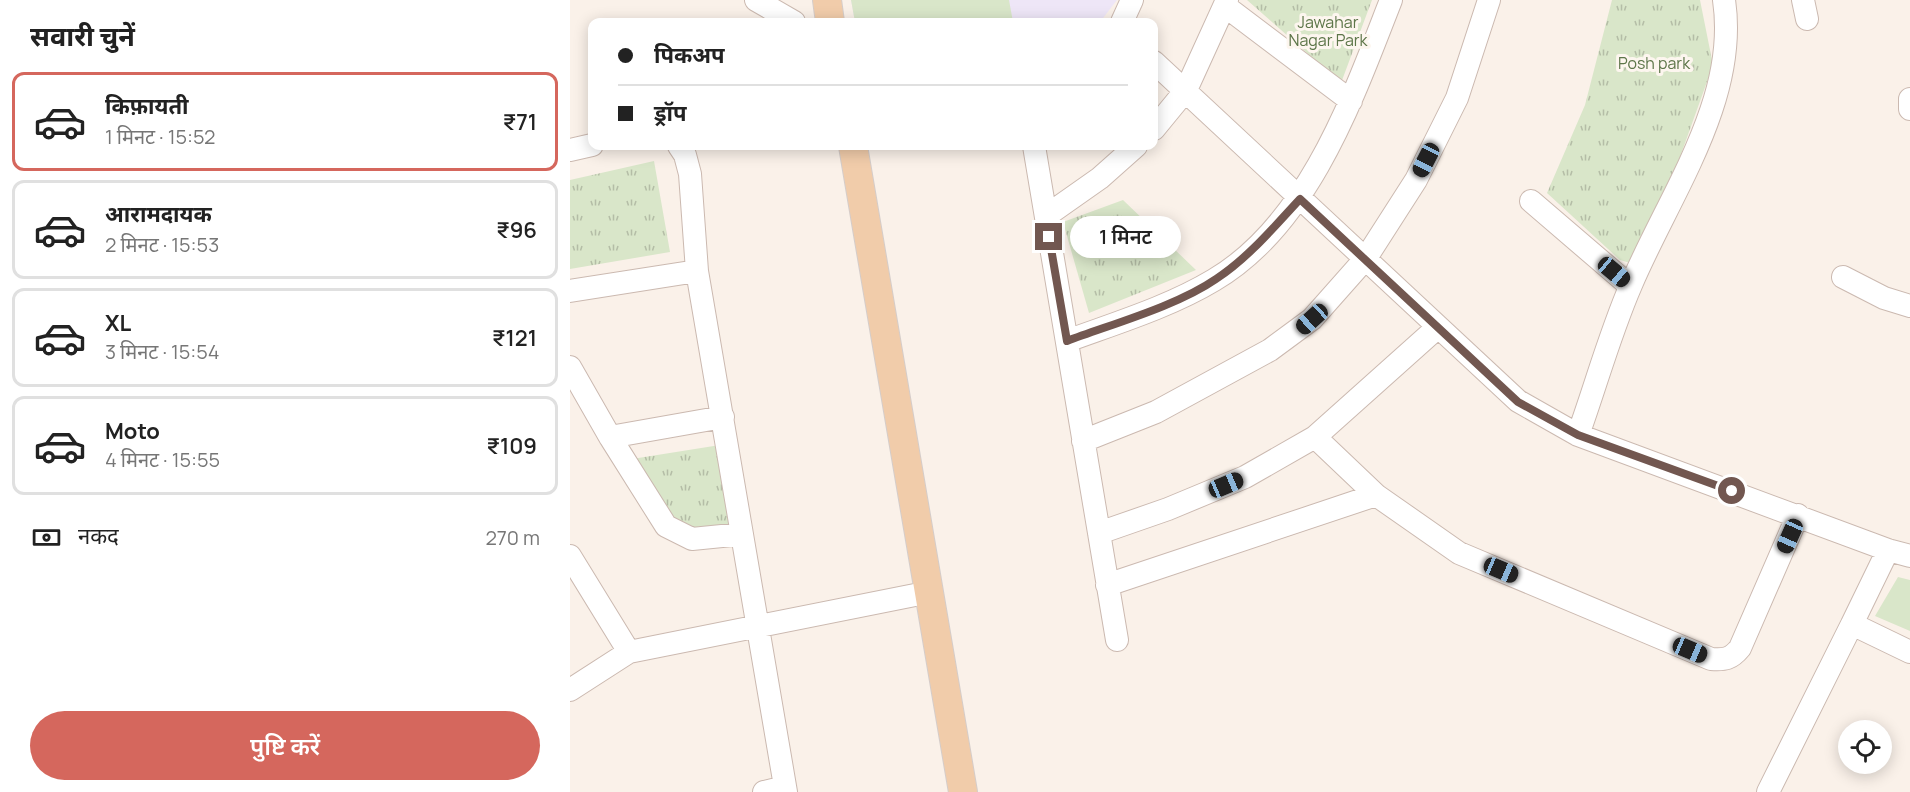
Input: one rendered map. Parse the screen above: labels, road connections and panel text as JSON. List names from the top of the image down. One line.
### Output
{"parks":["Jawahar Nagar Park","Posh park"],"page":{"heading":"सवारी चुनें","banner":["पिकअप","ड्रॉप"],"list":[{"name":"किफ़ायती","note":"1 मिनट · 15:52","value":"₹71"},{"name":"आरामदायक","note":"2 मिनट · 15:53","value":"₹96"},{"name":"XL","note":"3 मिनट · 15:54","value":"₹121"},{"name":"Moto","note":"4 मिनट · 15:55","value":"₹109"}],"bubble":"1 मिनट","pay":["नकद","270 m"],"buttons":"पुष्टि करें"}}
